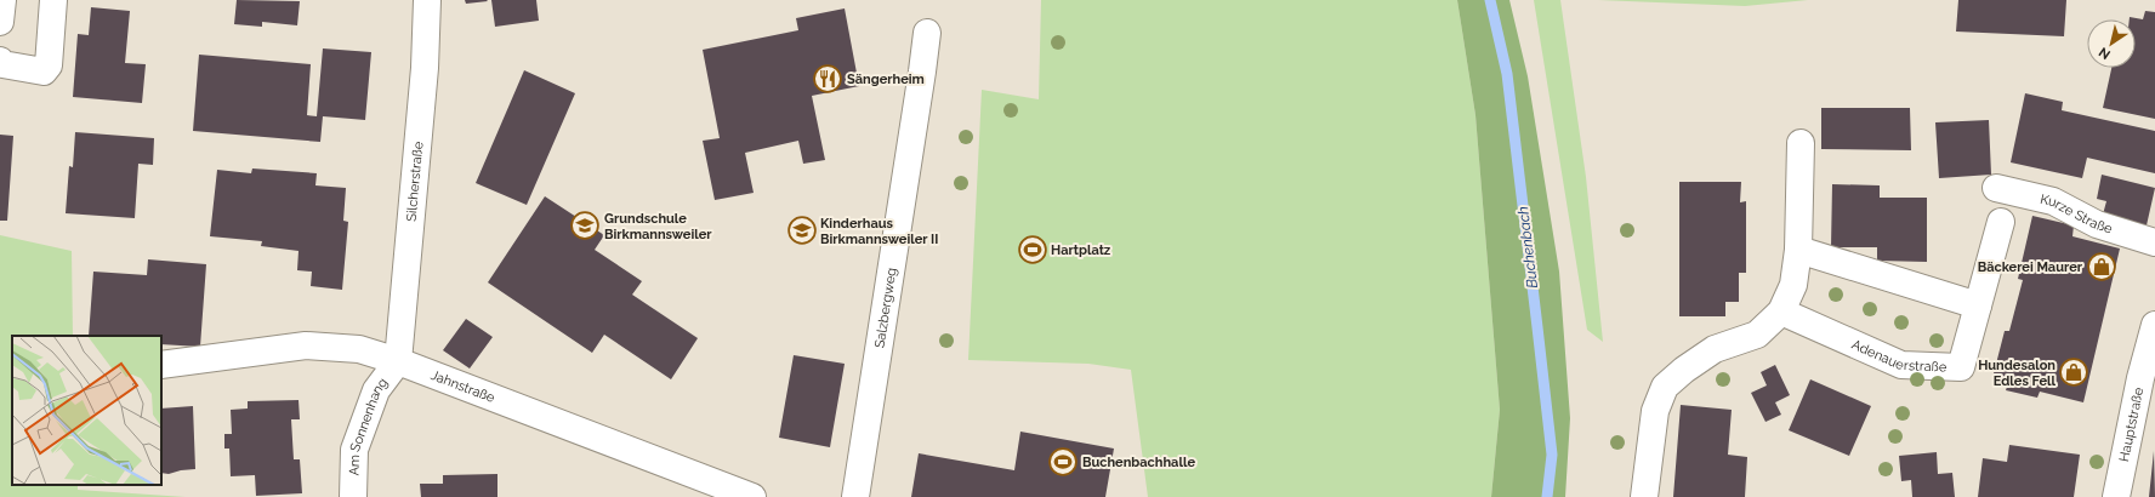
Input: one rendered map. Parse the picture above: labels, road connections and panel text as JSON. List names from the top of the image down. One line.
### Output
{"streets":{"street":["Silcherstraße","Kurze Straße","Salzbergweg","Adenauerstraße","Jahnstraße","Hauptstraße","Am Sonnenhang"]},"crossings":[["Silcherstraße","Jahnstraße"],["Silcherstraße","Am Sonnenhang"],["Jahnstraße","Am Sonnenhang"]],"water":["Buchenbach"],"places":{"restaurant":["Sängerheim"],"school or university":["Grundschule Birkmannsweiler","Kinderhaus Birkmannsweiler II"],"sports":["Hartplatz","Buchenbachhalle"],"shop":["Bäckerei Maurer","Hundesalon Edles Fell"]},"north":"bottom left"}
